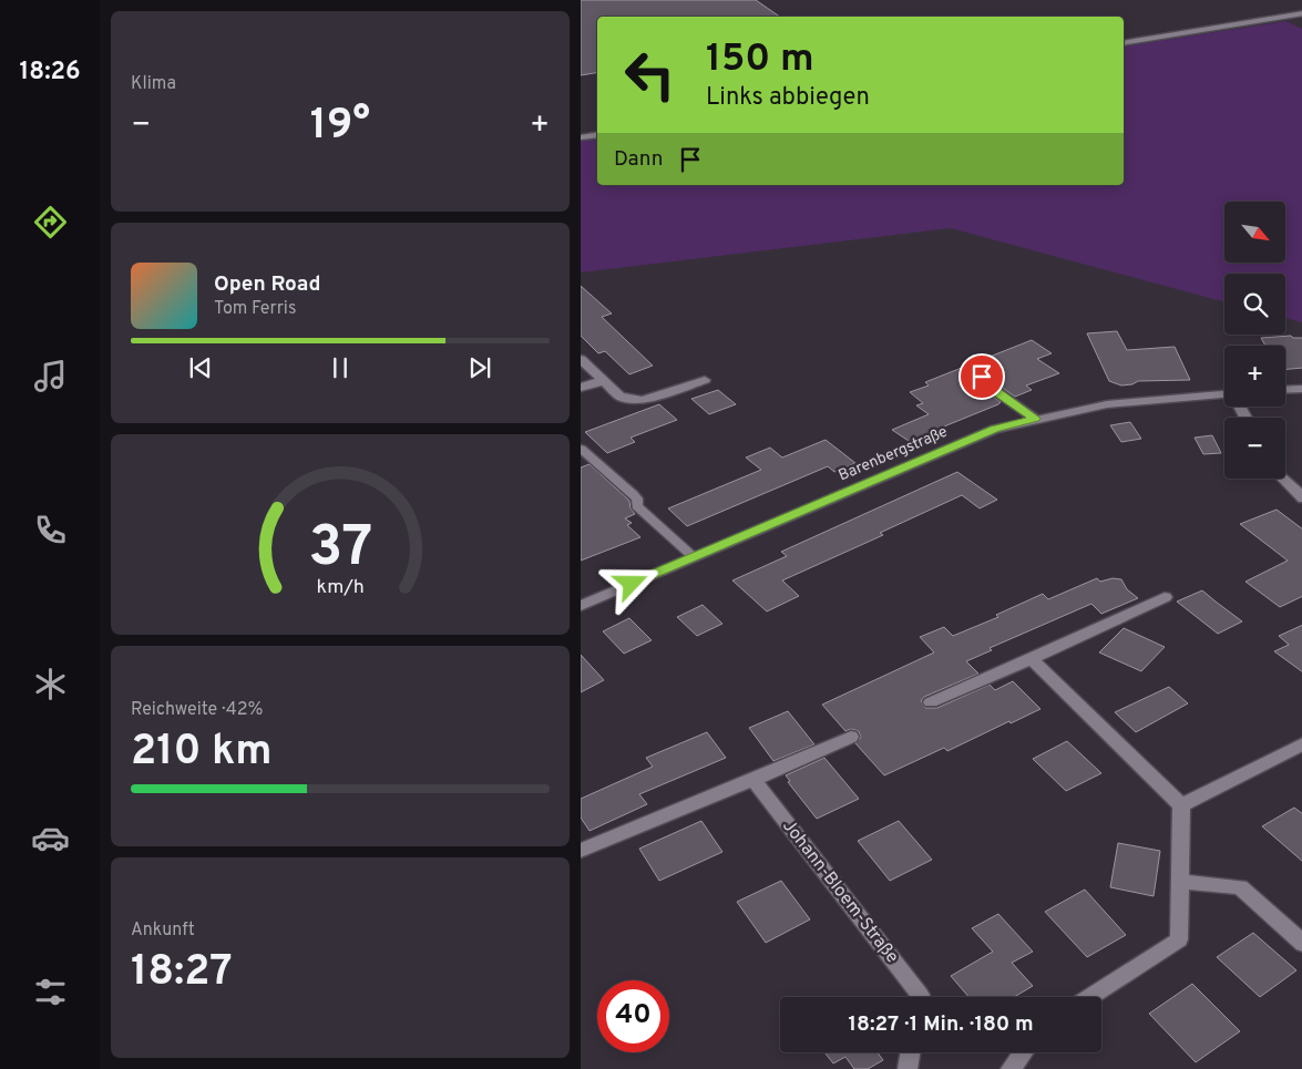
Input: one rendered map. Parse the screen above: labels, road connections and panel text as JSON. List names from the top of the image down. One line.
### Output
{"streets":{"street":["Barenbergstraße","Johann-Bloem-Straße"]},"north":"bottom right","page":{"tabs":"18:26","tile":["Klima",["Reichweite · 42%","210 km"],["Ankunft","18:27"]],"turn":["150 m","Links abbiegen"],"heat":["−","19°","+"],"then":"Dann","map_buttons":["+","−"],"song":["Open Road","Tom Ferris"],"limit":"40","trip":"18:27 · 1 Min. · 180 m","gauge":["37","km/h"]}}
